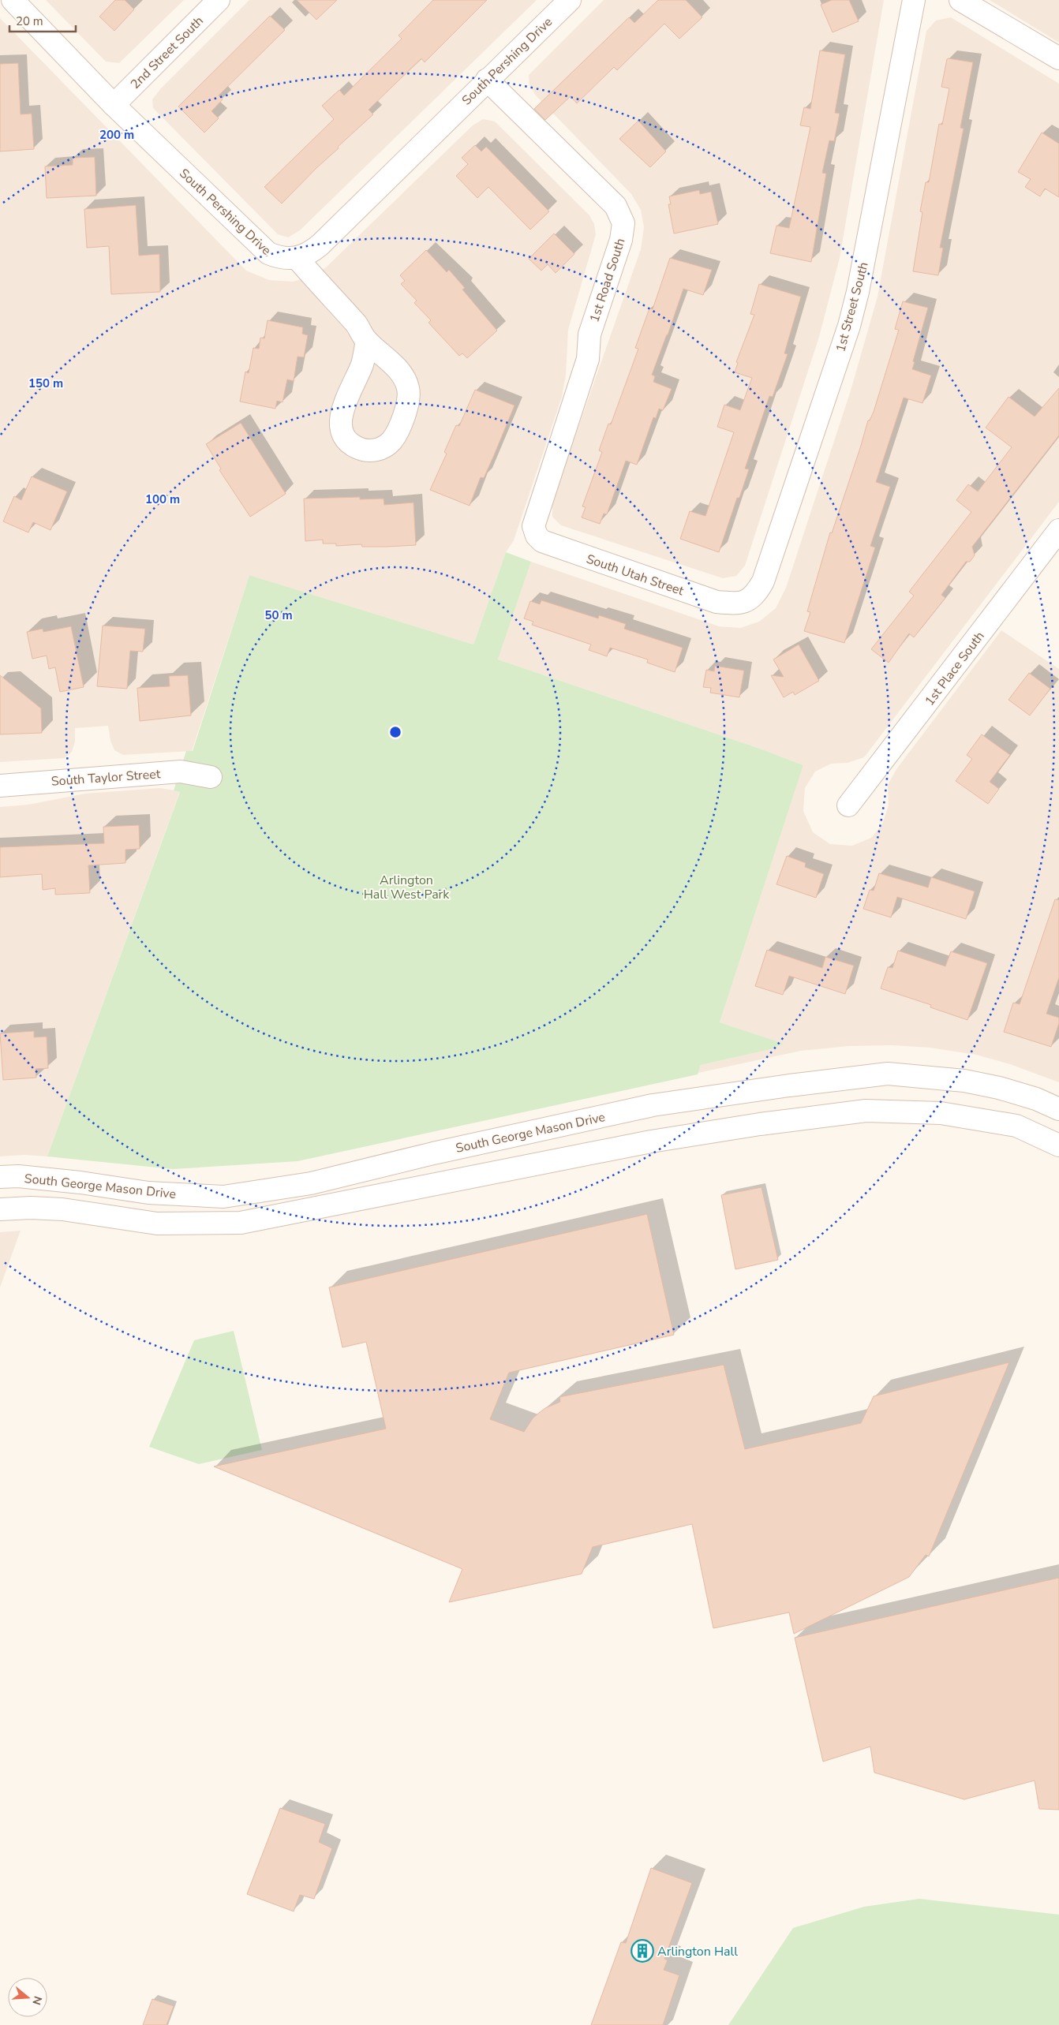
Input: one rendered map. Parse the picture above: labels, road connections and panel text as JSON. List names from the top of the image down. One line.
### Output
{"streets":{"street":["2nd Street South","South Pershing Drive","1st Road South","1st Street South","South Utah Street","1st Place South","South Taylor Street","South George Mason Drive"]},"crossings":[["2nd Street South","South Pershing Drive"],["South Pershing Drive","1st Road South"],["1st Road South","South Utah Street"],["1st Street South","South Utah Street"]],"parks":["Arlington Hall West Park"],"places":{"building":["Arlington Hall"]},"scale_bar":"20 m","north":"right","rings":["200 m","150 m","100 m","50 m"]}
